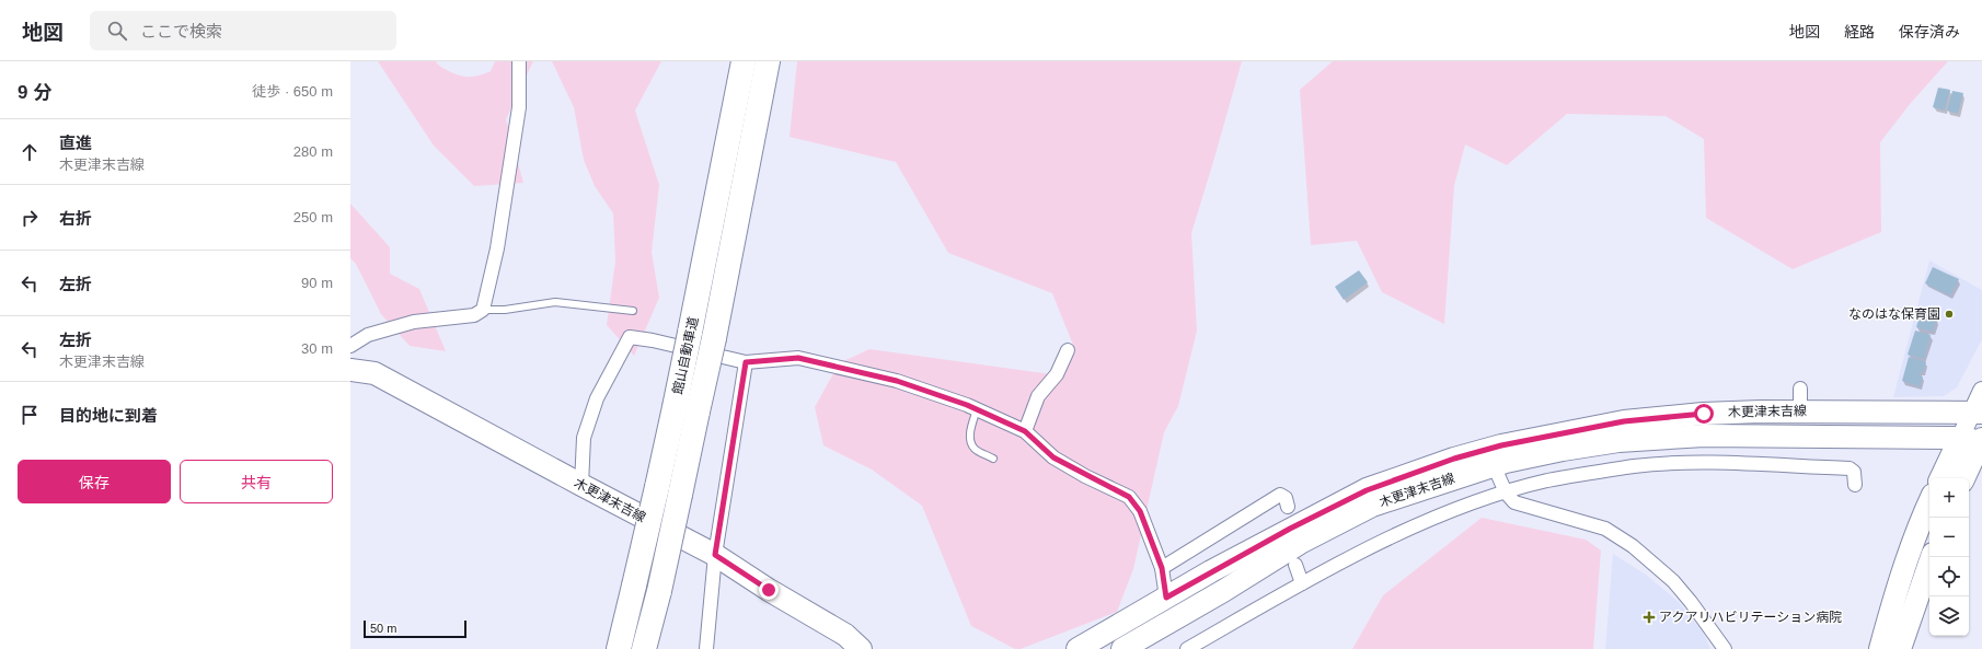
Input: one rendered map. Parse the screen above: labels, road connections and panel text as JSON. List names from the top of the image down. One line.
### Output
{"streets":{"highway":["館山自動車道"],"main road":["木更津末吉線"]},"places":{"other":["なのはな保育園"],"health":["アクアリハビリテーション病院"]},"scale_bar":"50 m","page":{"header":"地図","search":"ここで検索","nav":["地図","経路","保存済み"],"heading":["9 分","徒歩 · 650 m"],"list":[["直進","木更津末吉線","280 m"],["右折","250 m"],["左折","90 m"],["左折","木更津末吉線","30 m"],"目的地に到着"],"buttons":["保存","共有"],"map_buttons":["+","−"],"scale":"50 m"}}
